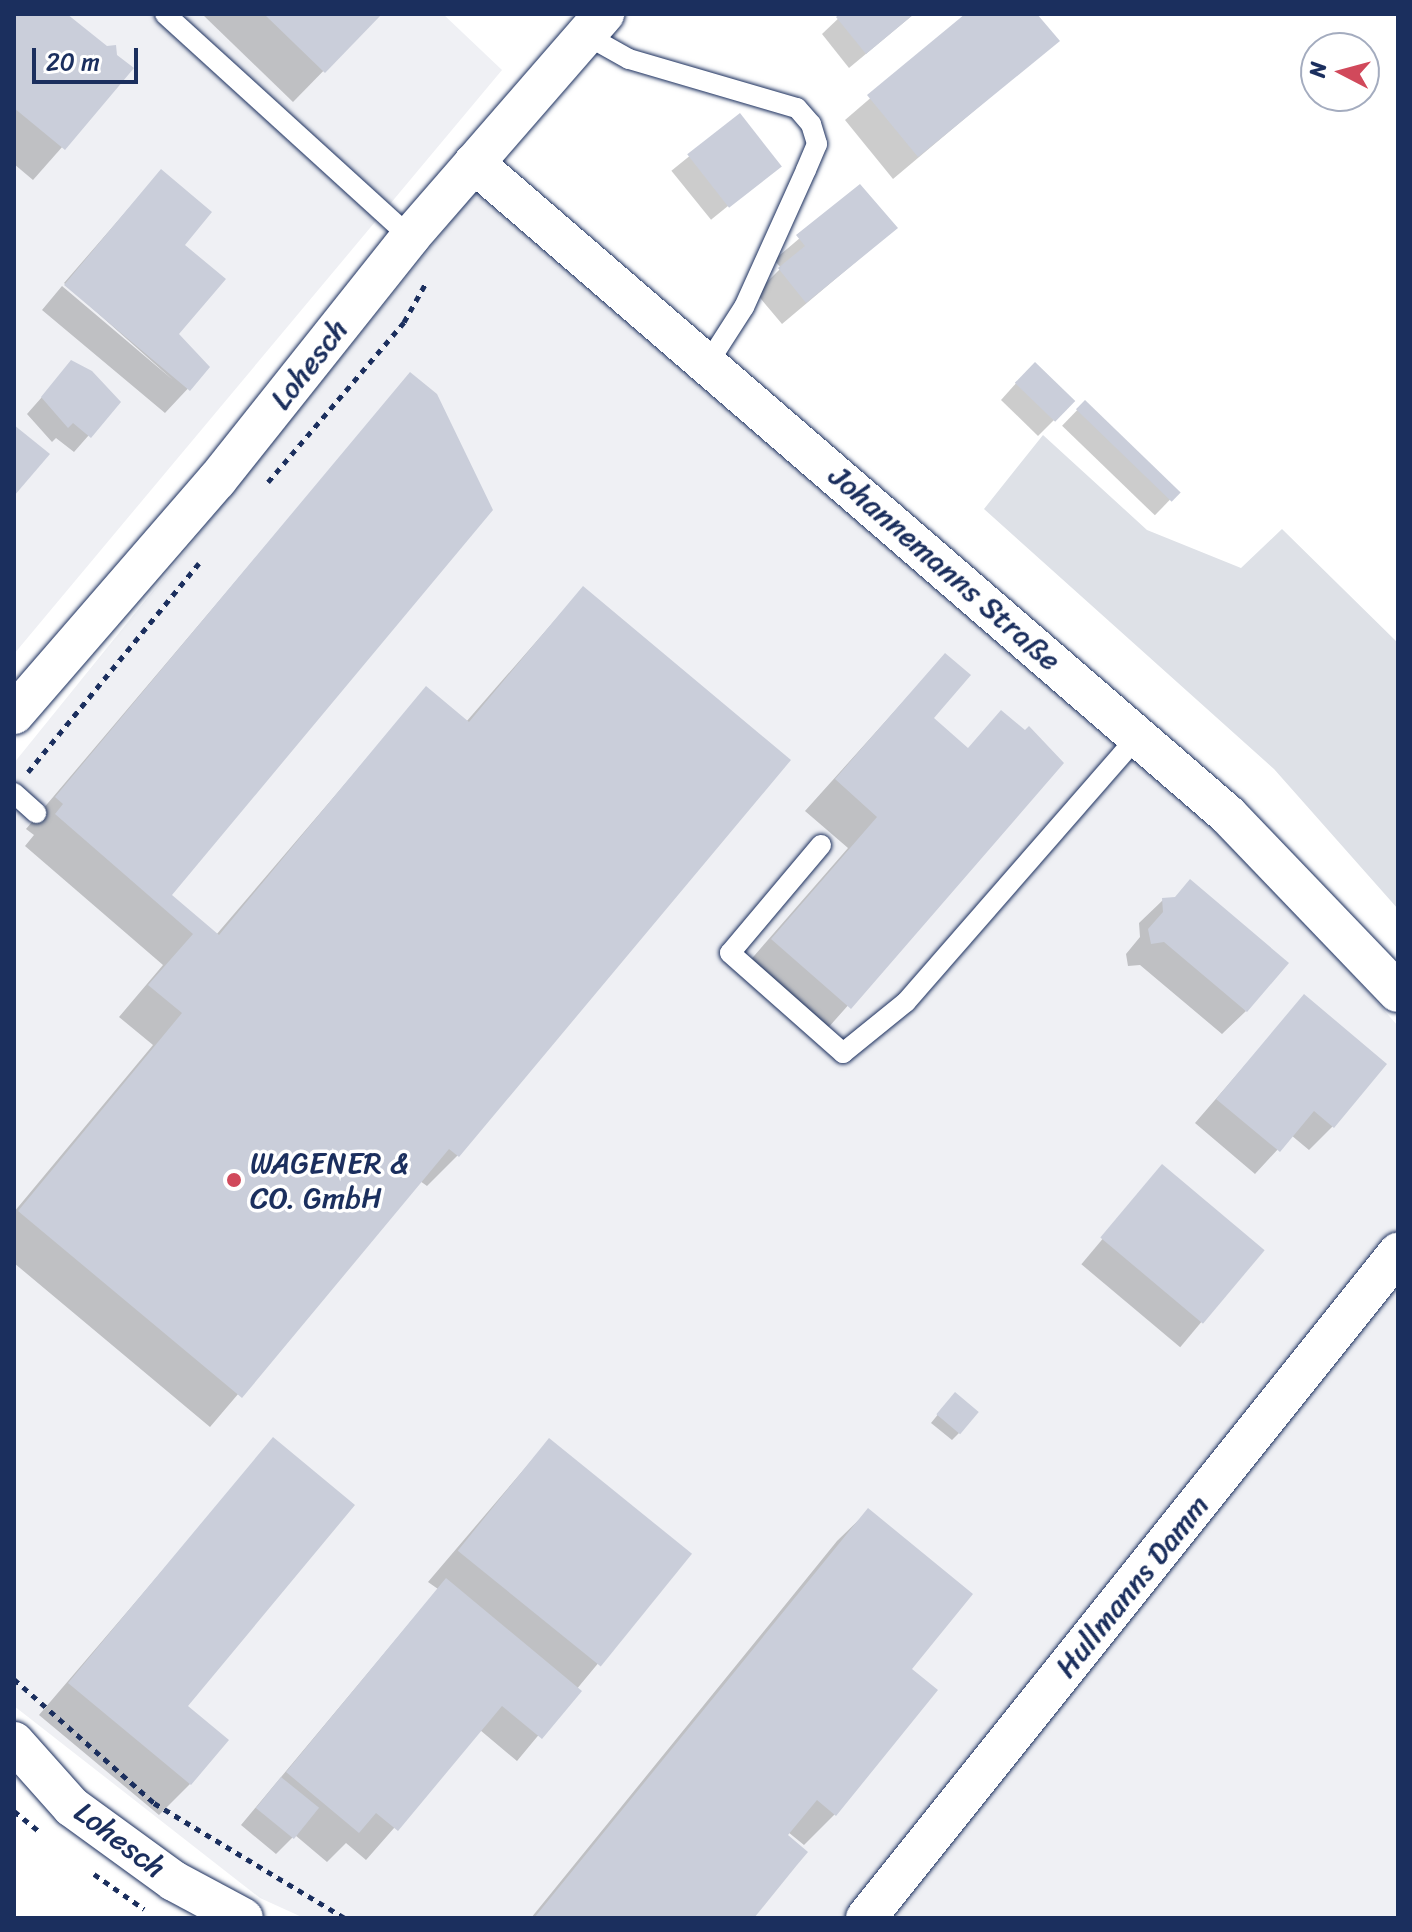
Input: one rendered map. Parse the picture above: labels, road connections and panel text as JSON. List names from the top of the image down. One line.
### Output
{"streets":{"street":["Lohesch","Johannemanns Straße","Hullmanns Damm"]},"crossings":[["Lohesch","Johannemanns Straße"]],"places":["WAGENER & CO. GmbH"],"scale_bar":"20 m","north":"left"}
